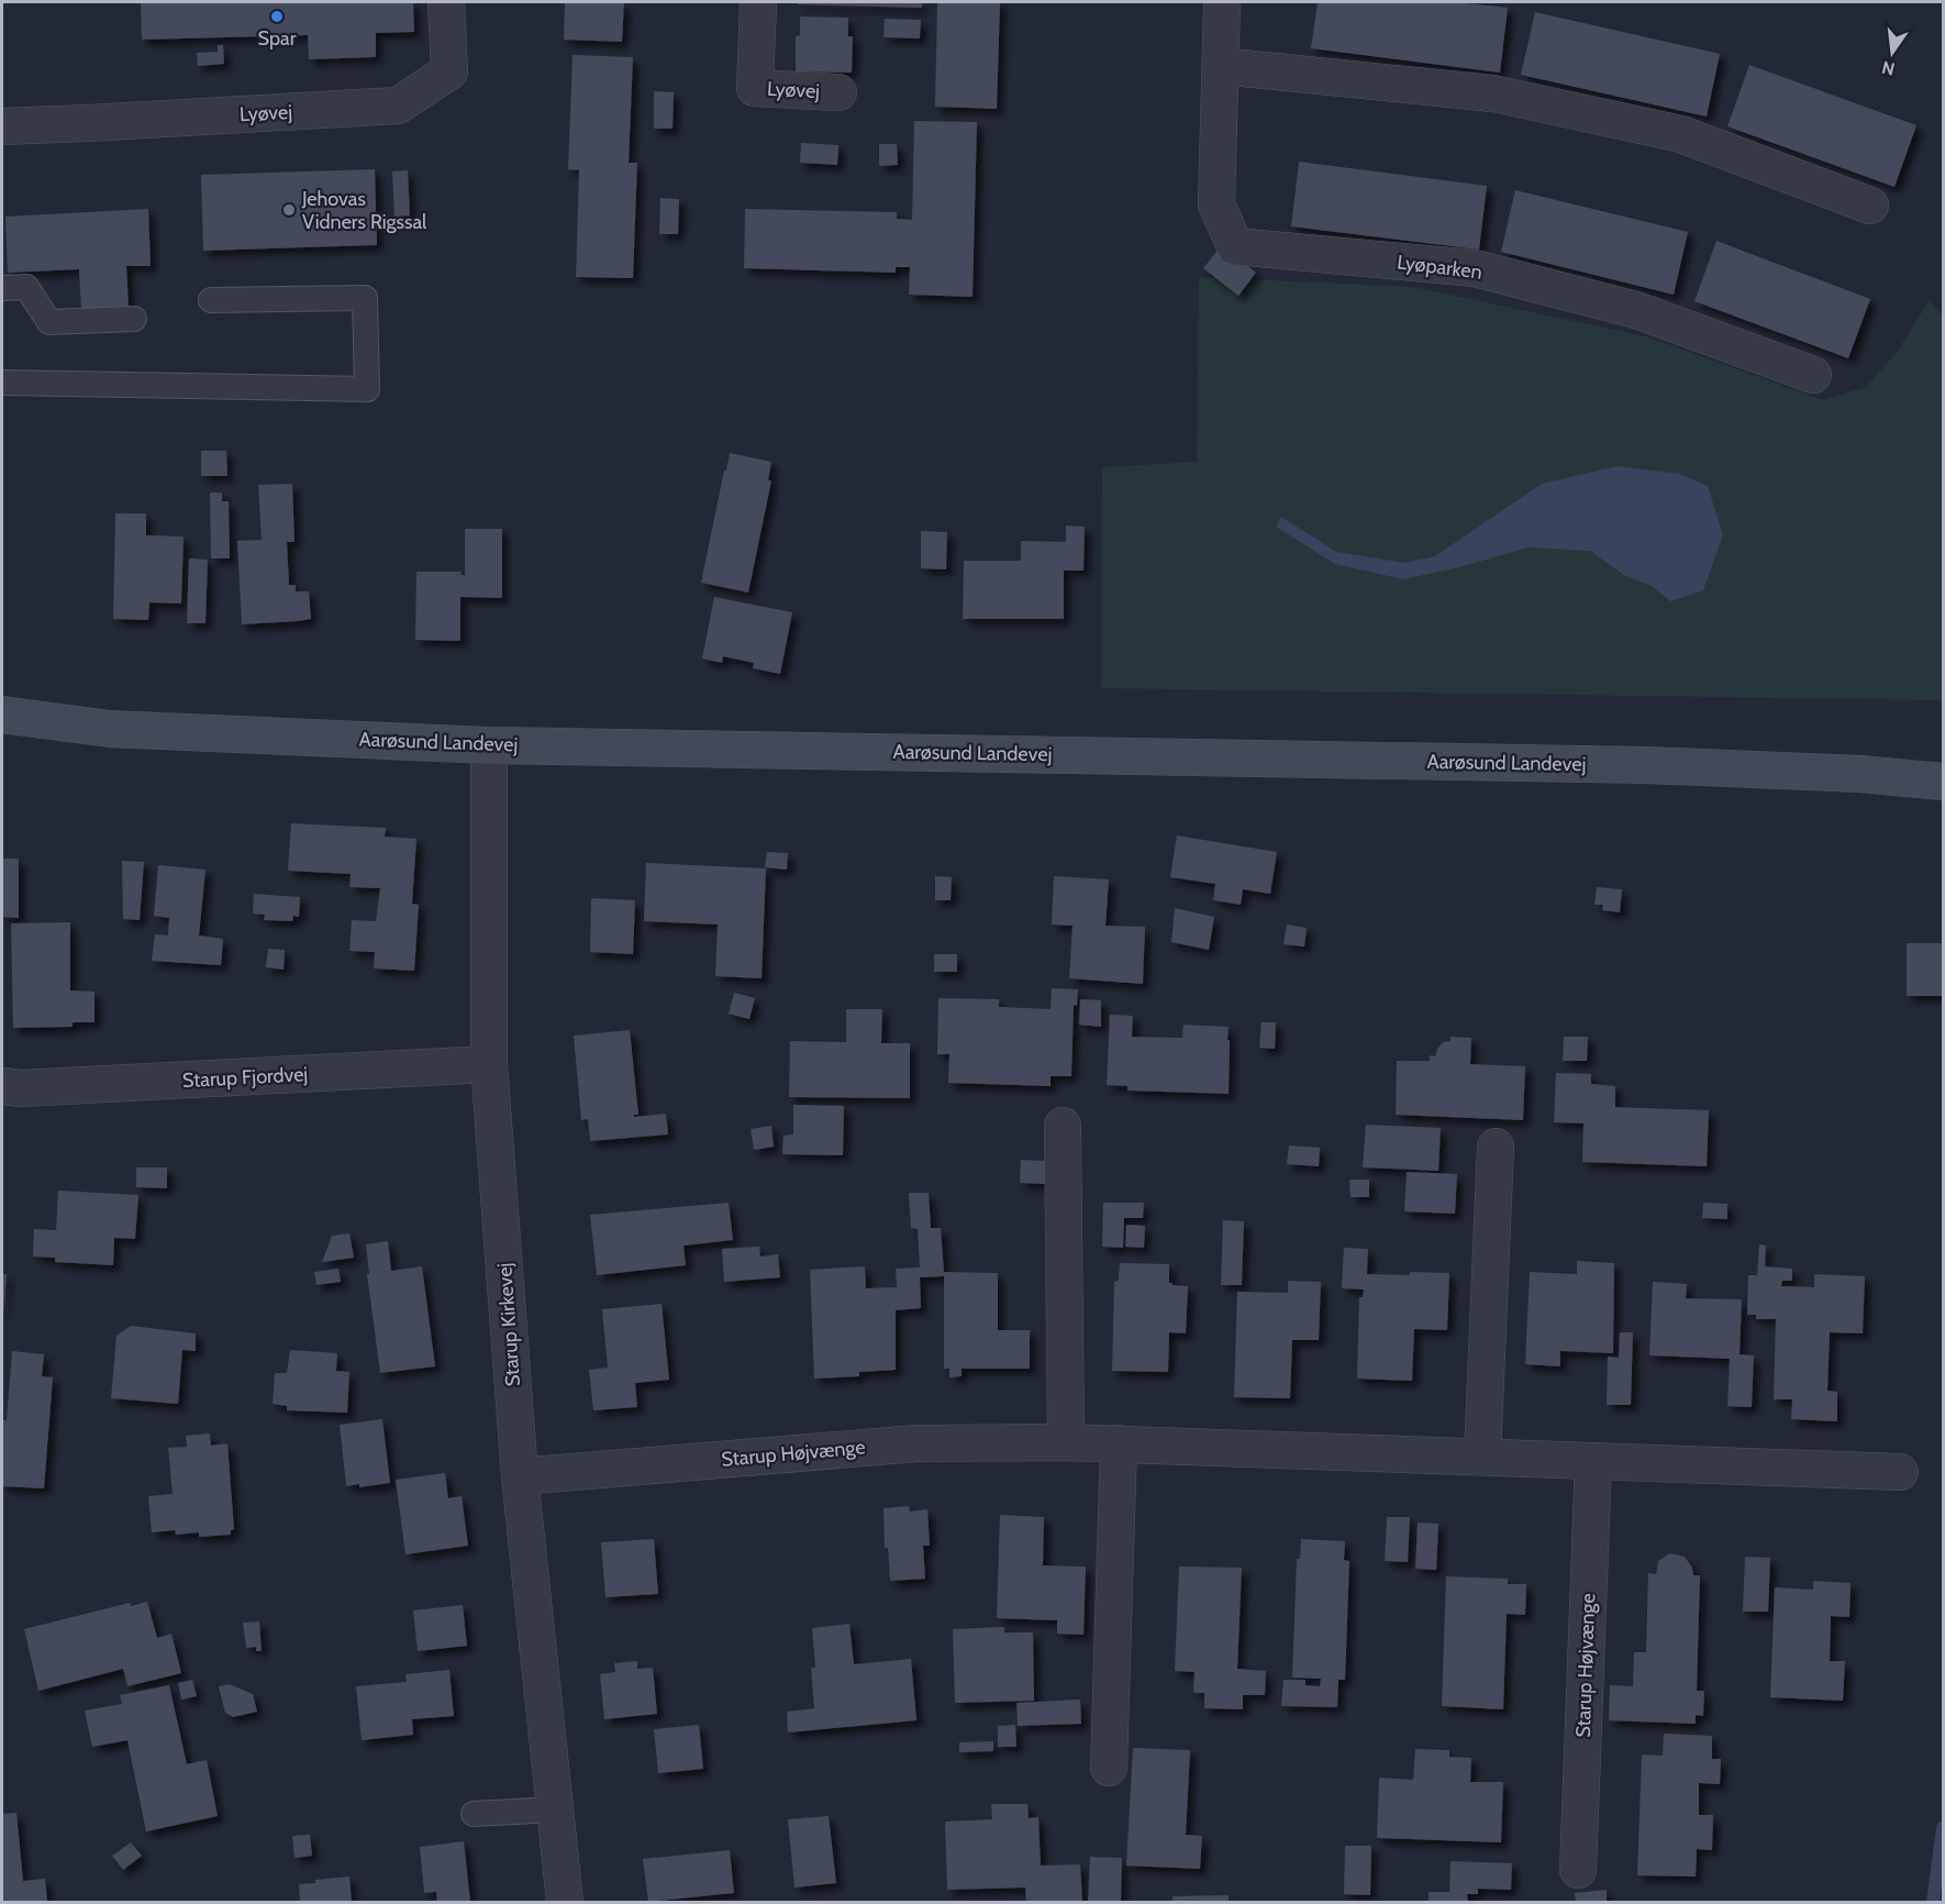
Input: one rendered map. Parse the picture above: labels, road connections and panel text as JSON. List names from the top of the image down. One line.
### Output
{"streets":{"street":["Lyøvej","Lyøparken","Aarøsund Landevej","Starup Fjordvej","Starup Kirkevej","Starup Højvænge"]},"crossings":[["Aarøsund Landevej","Starup Kirkevej"],["Starup Fjordvej","Starup Kirkevej"],["Starup Kirkevej","Starup Højvænge"]],"places":["Spar","Jehovas Vidners Rigssal"],"north":"bottom"}
